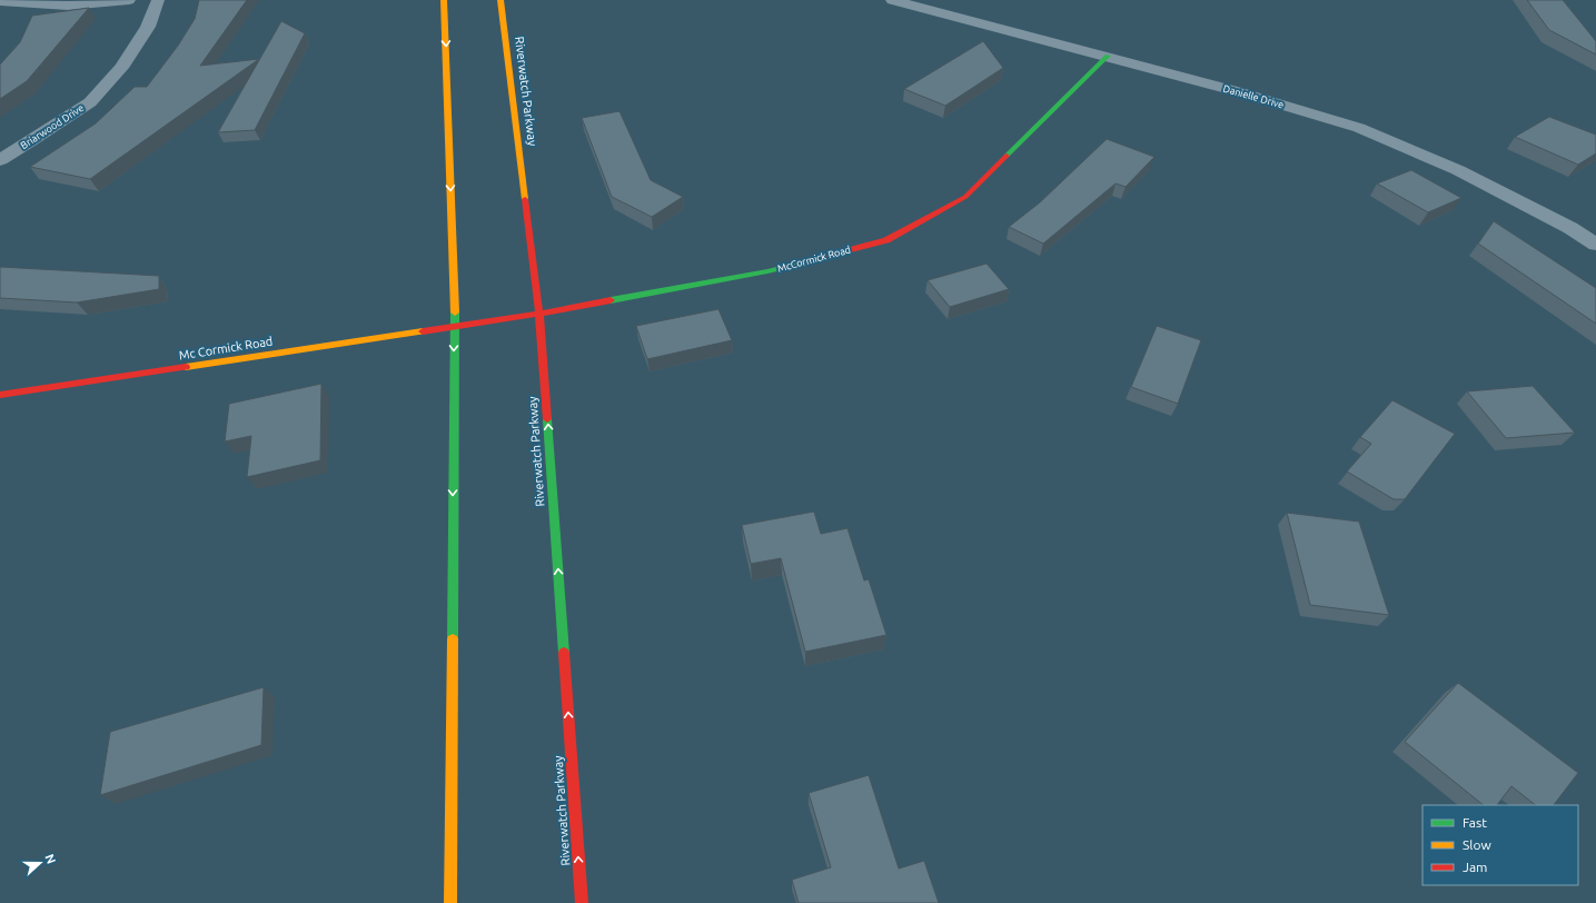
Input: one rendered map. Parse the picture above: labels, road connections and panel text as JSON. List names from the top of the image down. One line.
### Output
{"streets":{"main road":["Riverwatch Parkway","McCormick Road","Mc Cormick Road"],"street":["Danielle Drive","Briarwood Drive"]},"crossings":[["Riverwatch Parkway","McCormick Road"],["Danielle Drive","McCormick Road"],["McCormick Road","Mc Cormick Road"]],"one_way":["Riverwatch Parkway"],"legend":["Fast","Slow","Jam"],"north":"right"}
